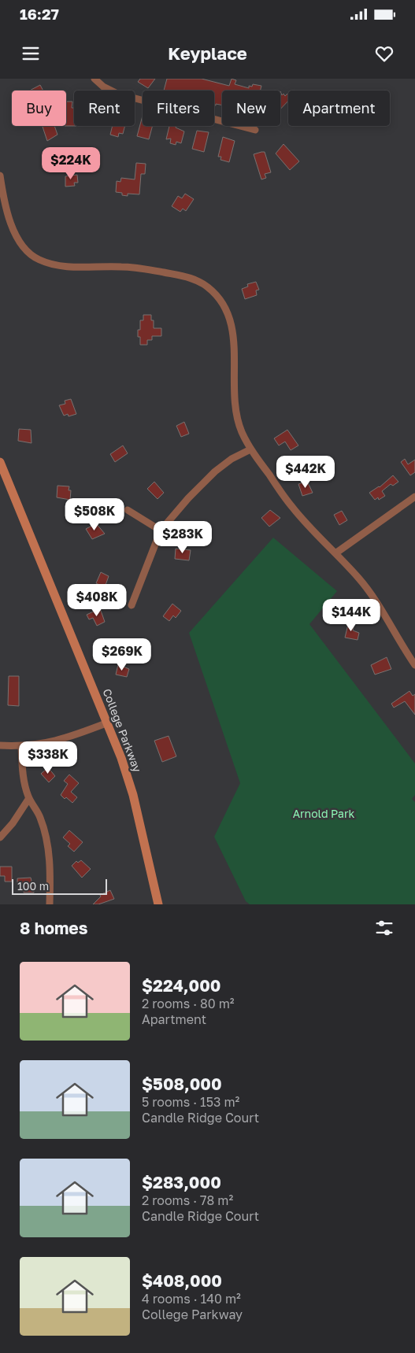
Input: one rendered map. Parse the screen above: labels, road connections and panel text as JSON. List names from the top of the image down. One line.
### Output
{"streets":{"main road":["College Parkway"]},"parks":["Arnold Park"],"scale_bar":"100 m","page":{"status":"16:27","header":"Keyplace","chip":["Buy","Rent","Filters","New","Apartment"],"price":["$224K","$442K","$508K","$283K","$408K","$144K","$269K","$338K"],"scale":"100 m","heading":"8 homes","list":[{"name":"$224,000","note":"2 rooms · 80 m² · Apartment"},{"name":"$508,000","note":"5 rooms · 153 m² · Candle Ridge Court"},{"name":"$283,000","note":"2 rooms · 78 m² · Candle Ridge Court"},{"name":"$408,000","note":"4 rooms · 140 m² · College Parkway"}]}}
